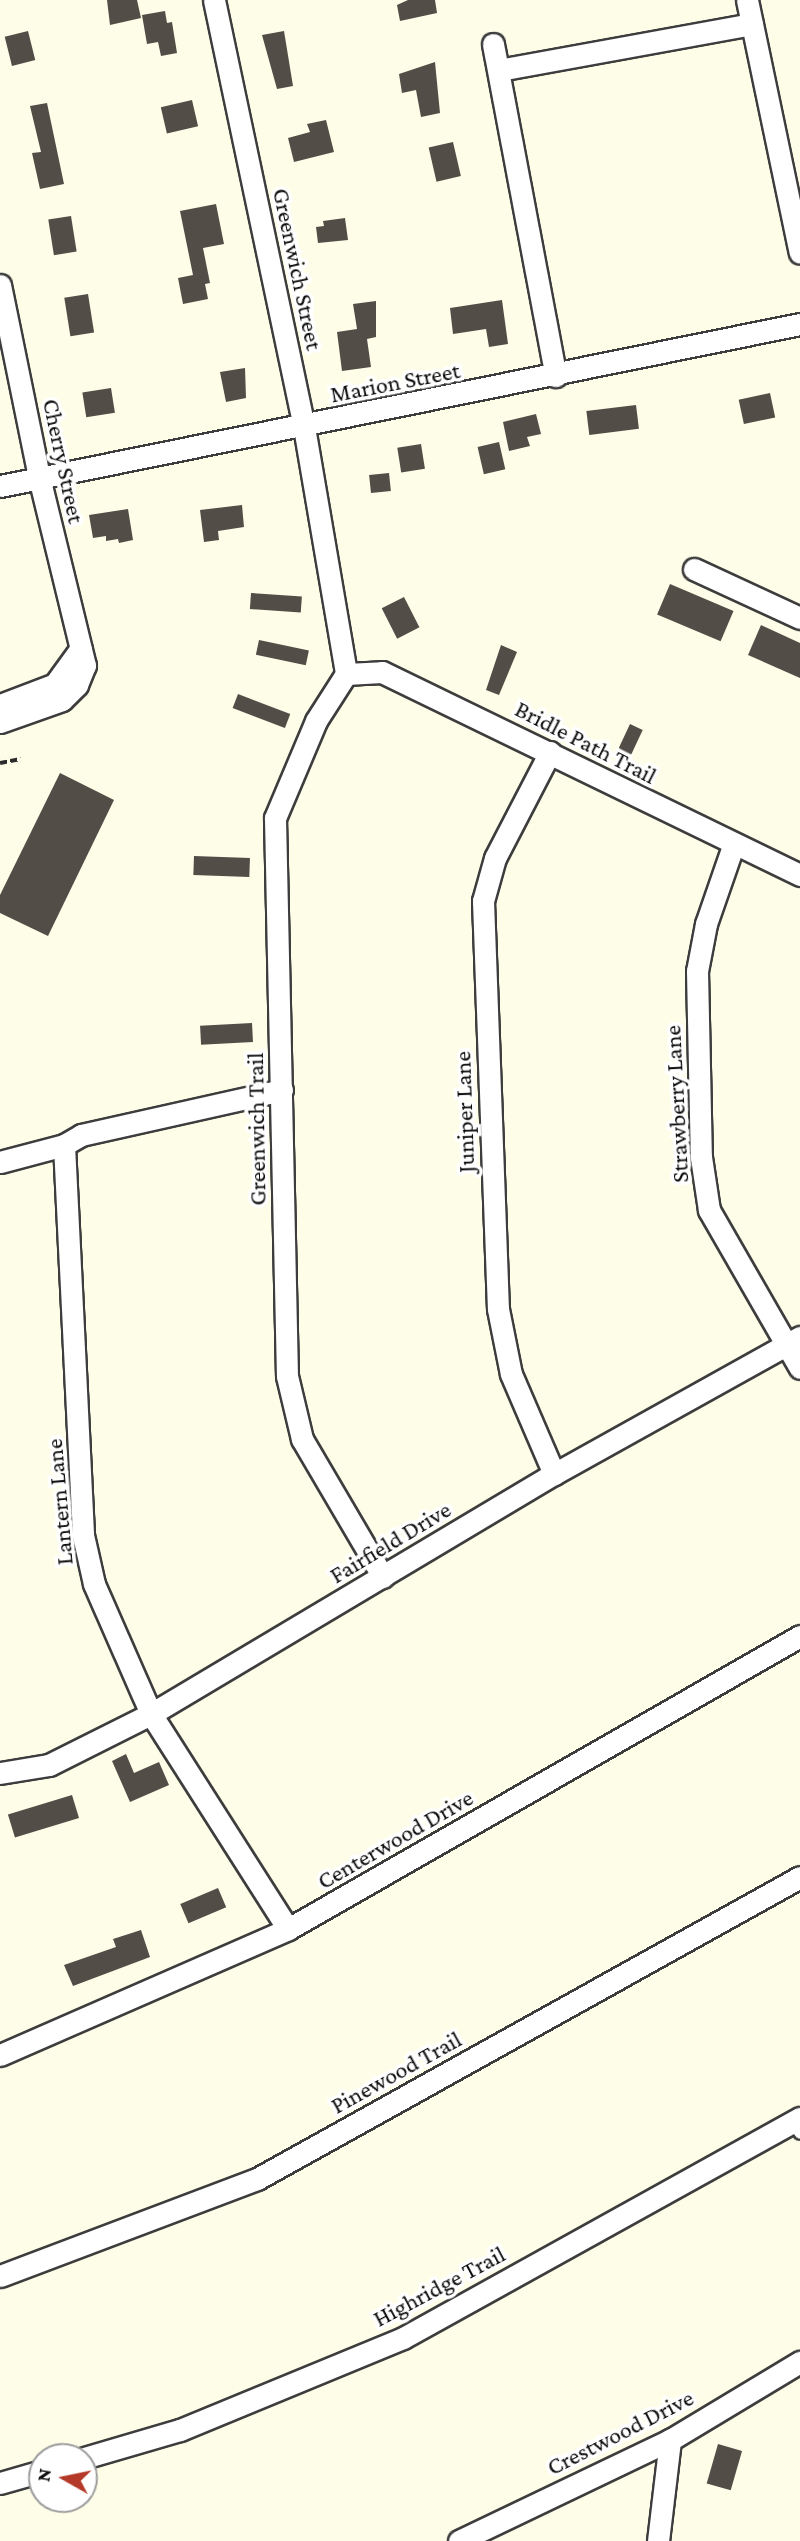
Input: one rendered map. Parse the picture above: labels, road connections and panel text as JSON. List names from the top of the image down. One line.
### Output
{"streets":{"street":["Greenwich Street","Marion Street","Cherry Street","Bridle Path Trail","Strawberry Lane","Juniper Lane","Greenwich Trail","Lantern Lane","Fairfield Drive","Centerwood Drive","Pinewood Trail","Highridge Trail","Crestwood Drive"]},"crossings":[["Greenwich Street","Marion Street"],["Greenwich Street","Bridle Path Trail"],["Greenwich Street","Greenwich Trail"],["Marion Street","Cherry Street"],["Bridle Path Trail","Strawberry Lane"],["Bridle Path Trail","Juniper Lane"],["Bridle Path Trail","Greenwich Trail"],["Strawberry Lane","Fairfield Drive"],["Juniper Lane","Fairfield Drive"],["Greenwich Trail","Fairfield Drive"],["Lantern Lane","Fairfield Drive"],["Lantern Lane","Centerwood Drive"]],"north":"left"}
